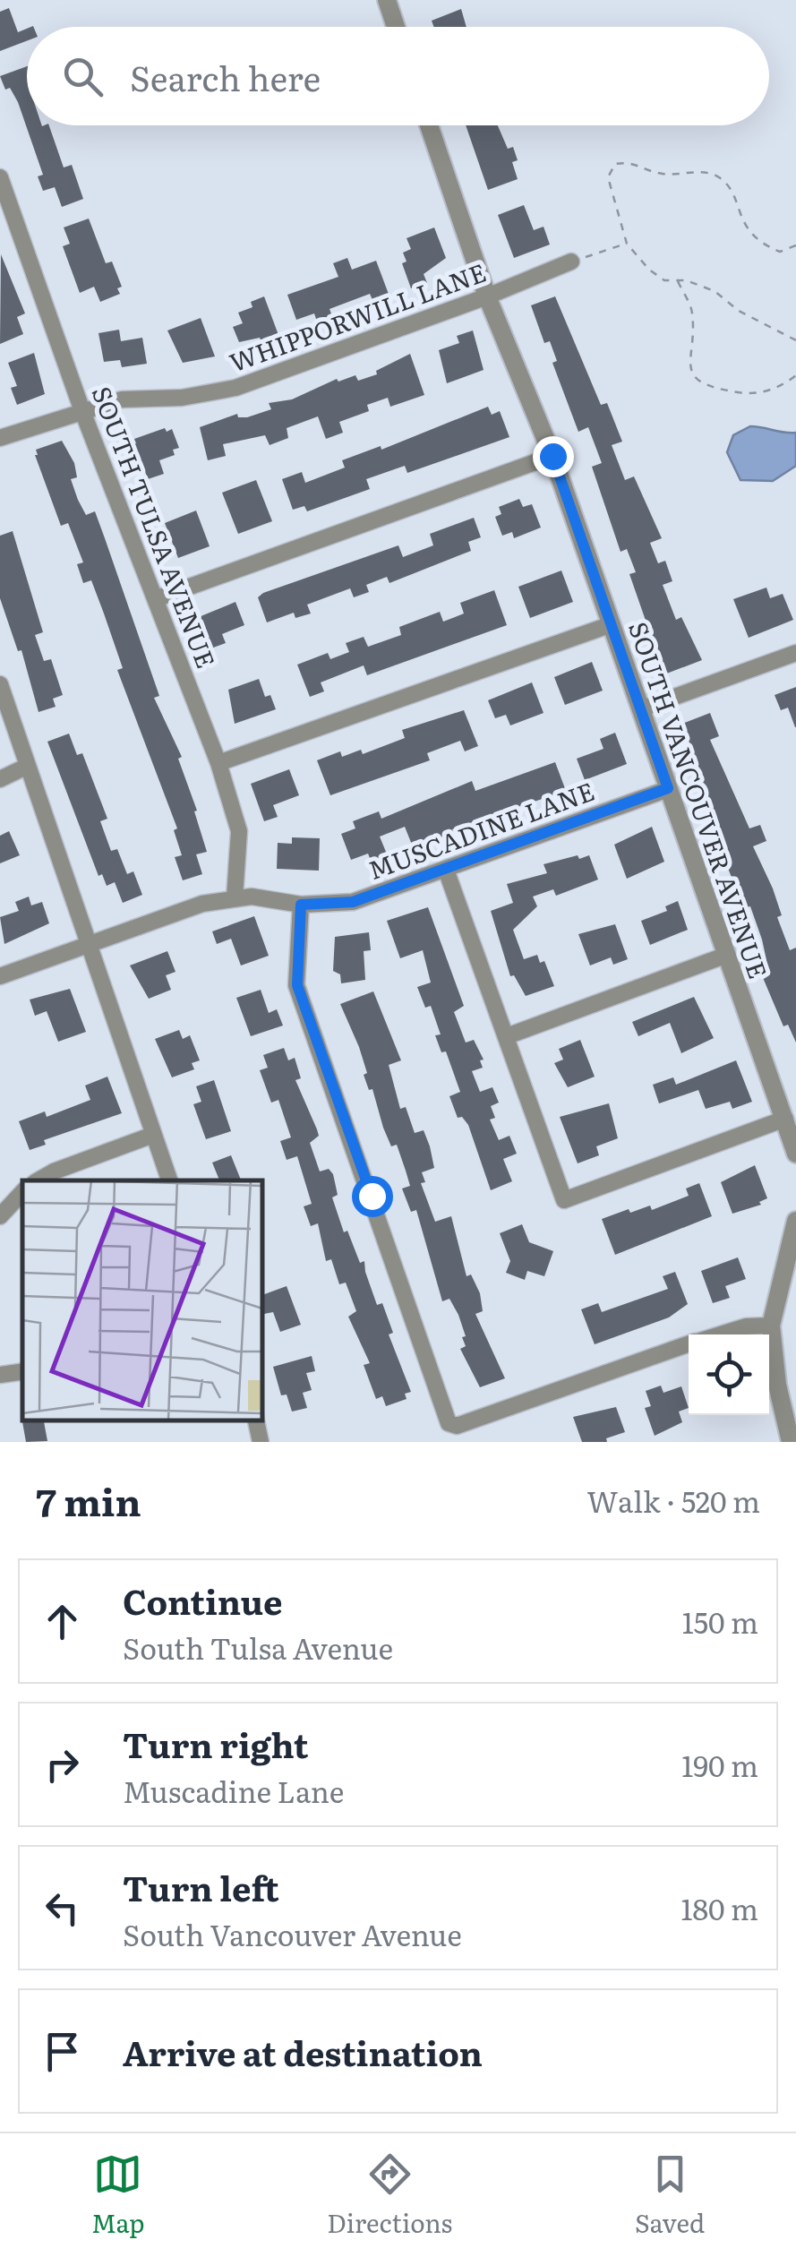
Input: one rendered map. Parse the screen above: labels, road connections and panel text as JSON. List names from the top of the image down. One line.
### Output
{"streets":{"street":["WHIPPORWILL LANE","SOUTH TULSA AVENUE","SOUTH VANCOUVER AVENUE","MUSCADINE LANE"]},"crossings":[["WHIPPORWILL LANE","SOUTH TULSA AVENUE"],["WHIPPORWILL LANE","SOUTH VANCOUVER AVENUE"],["SOUTH TULSA AVENUE","MUSCADINE LANE"],["SOUTH VANCOUVER AVENUE","MUSCADINE LANE"]],"page":{"search":"Search here","heading":["7 min","Walk · 520 m"],"list":[["Continue","South Tulsa Avenue","150 m"],["Turn right","Muscadine Lane","190 m"],["Turn left","South Vancouver Avenue","180 m"],"Arrive at destination"],"nav":["Map","Directions","Saved"]}}
